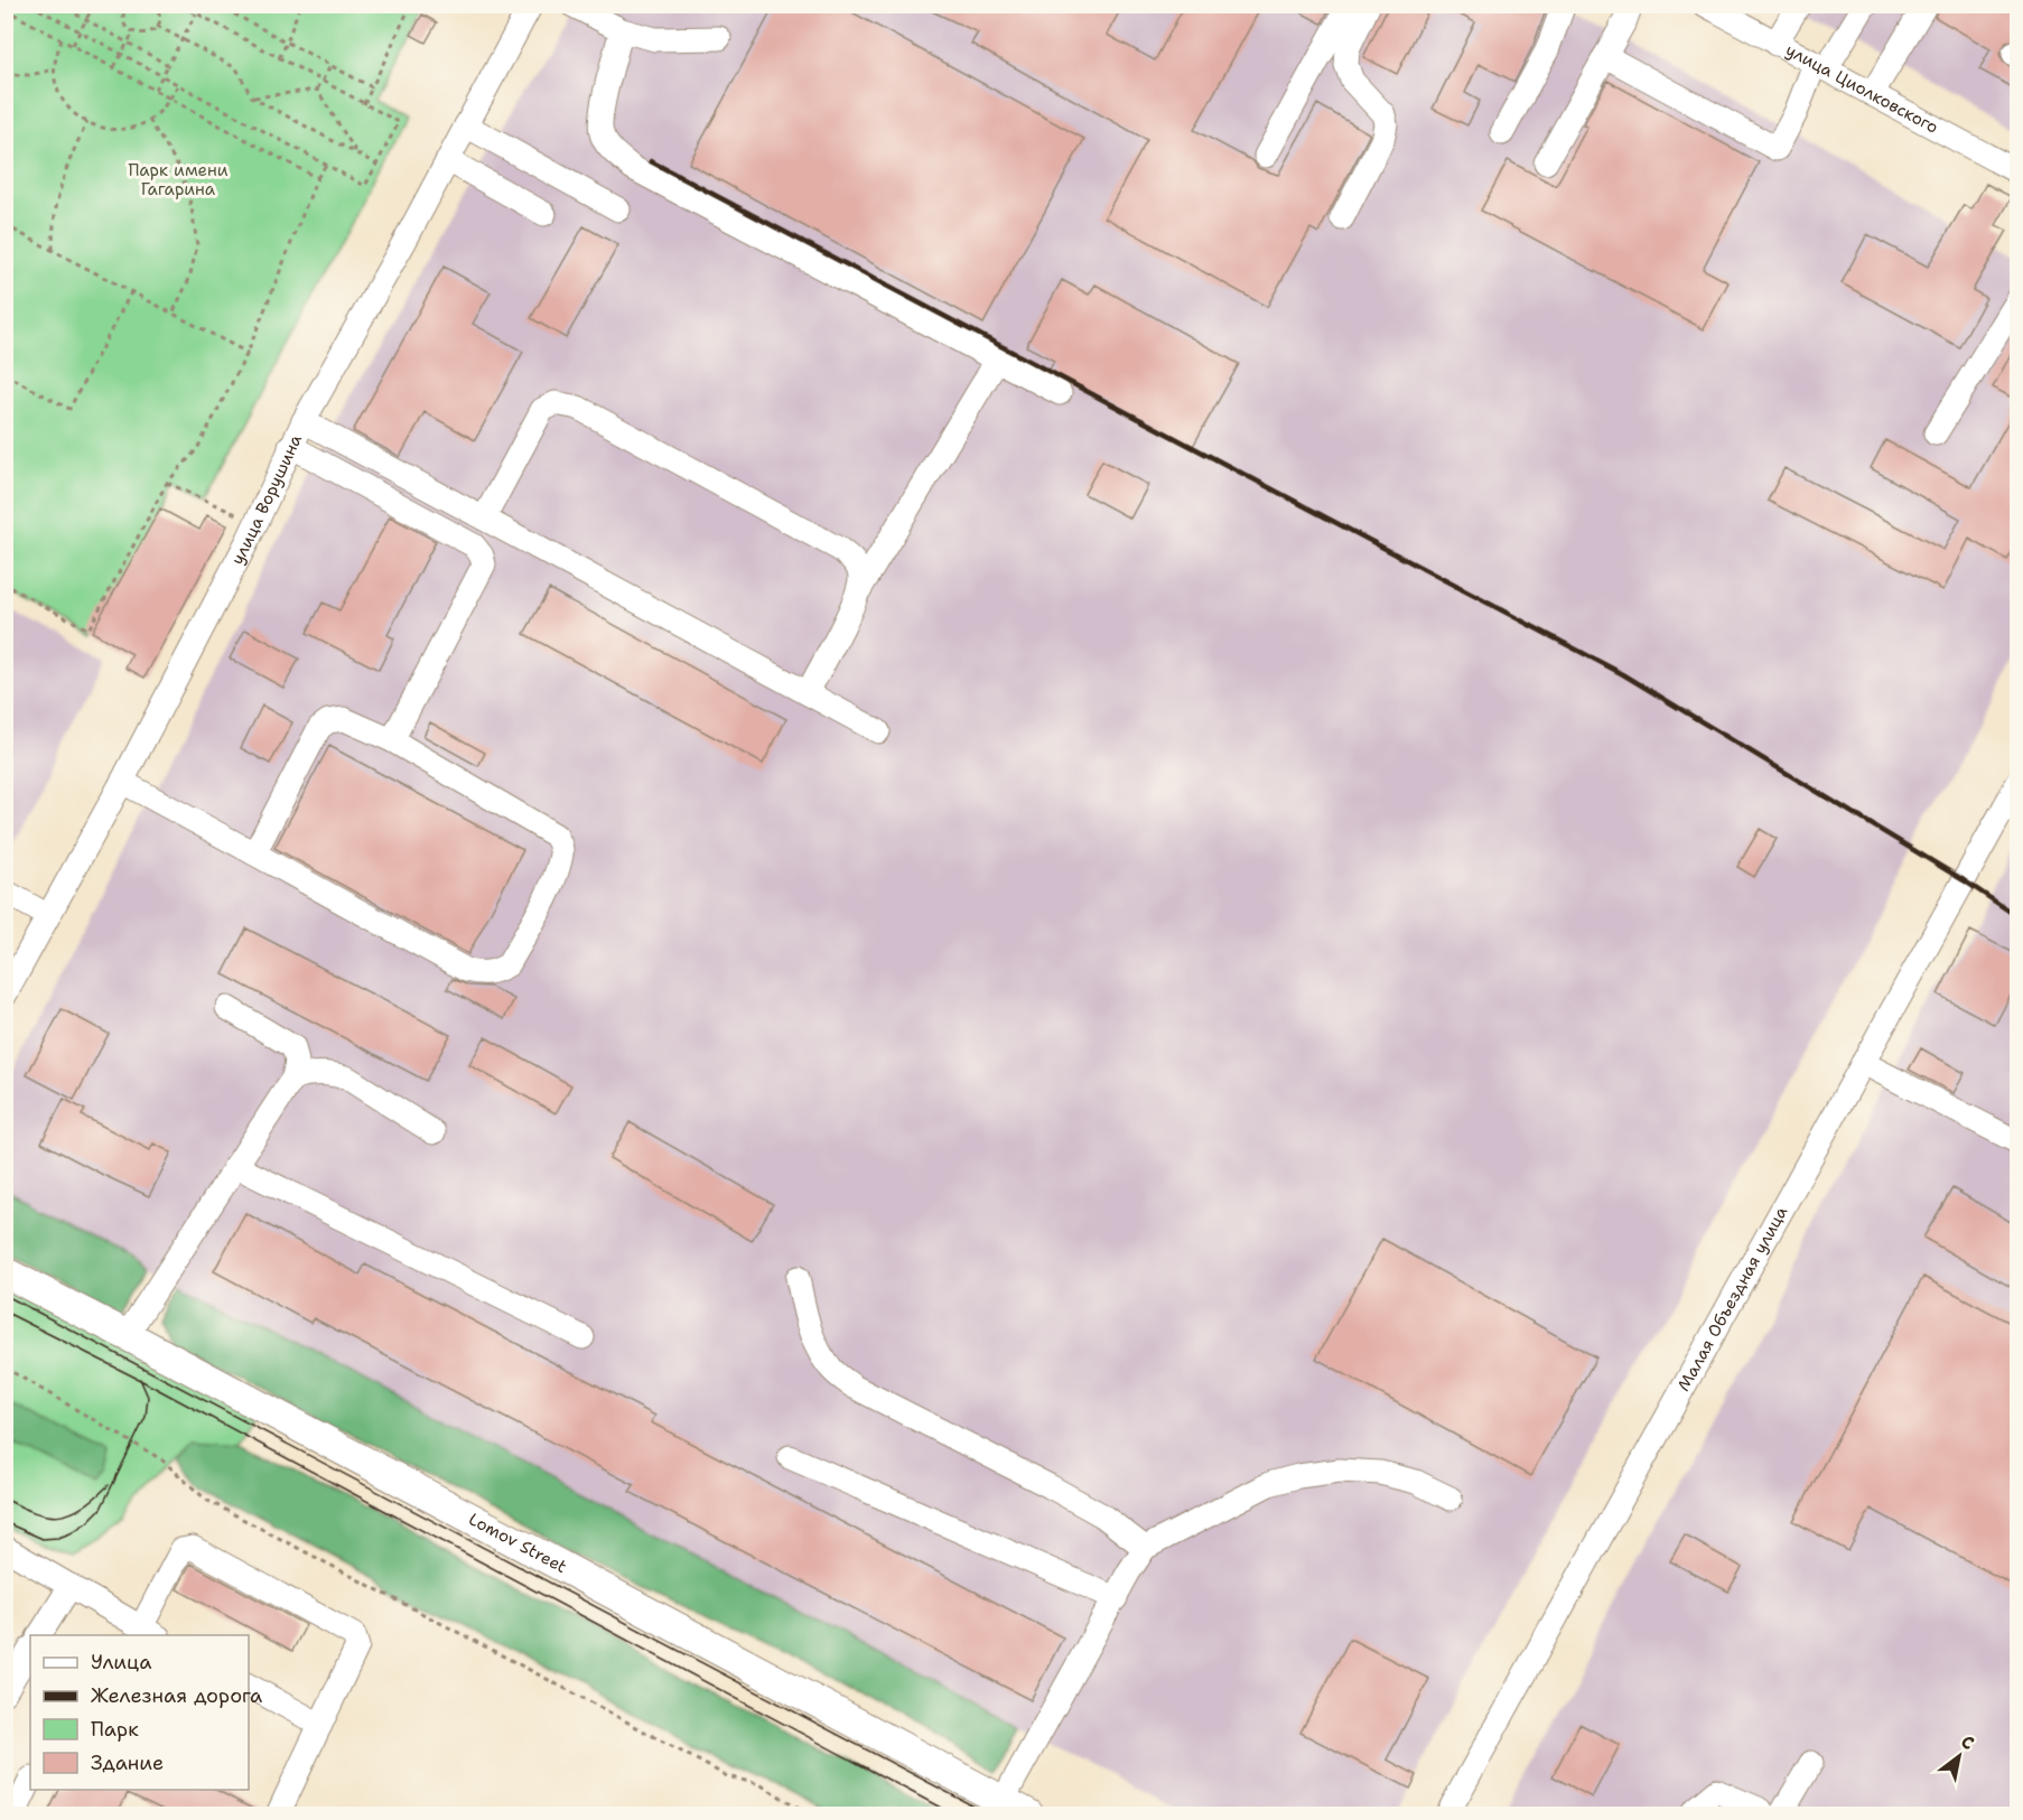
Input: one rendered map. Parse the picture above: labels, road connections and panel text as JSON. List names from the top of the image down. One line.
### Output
{"streets":{"main road":["Lomov Street"],"street":["улица Циолковского","улица Ворушина","Малая Объездная улица"]},"parks":["Парк имени Гагарина"],"legend":["Улица","Железная дорога","Парк","Здание"],"north":"top right"}
